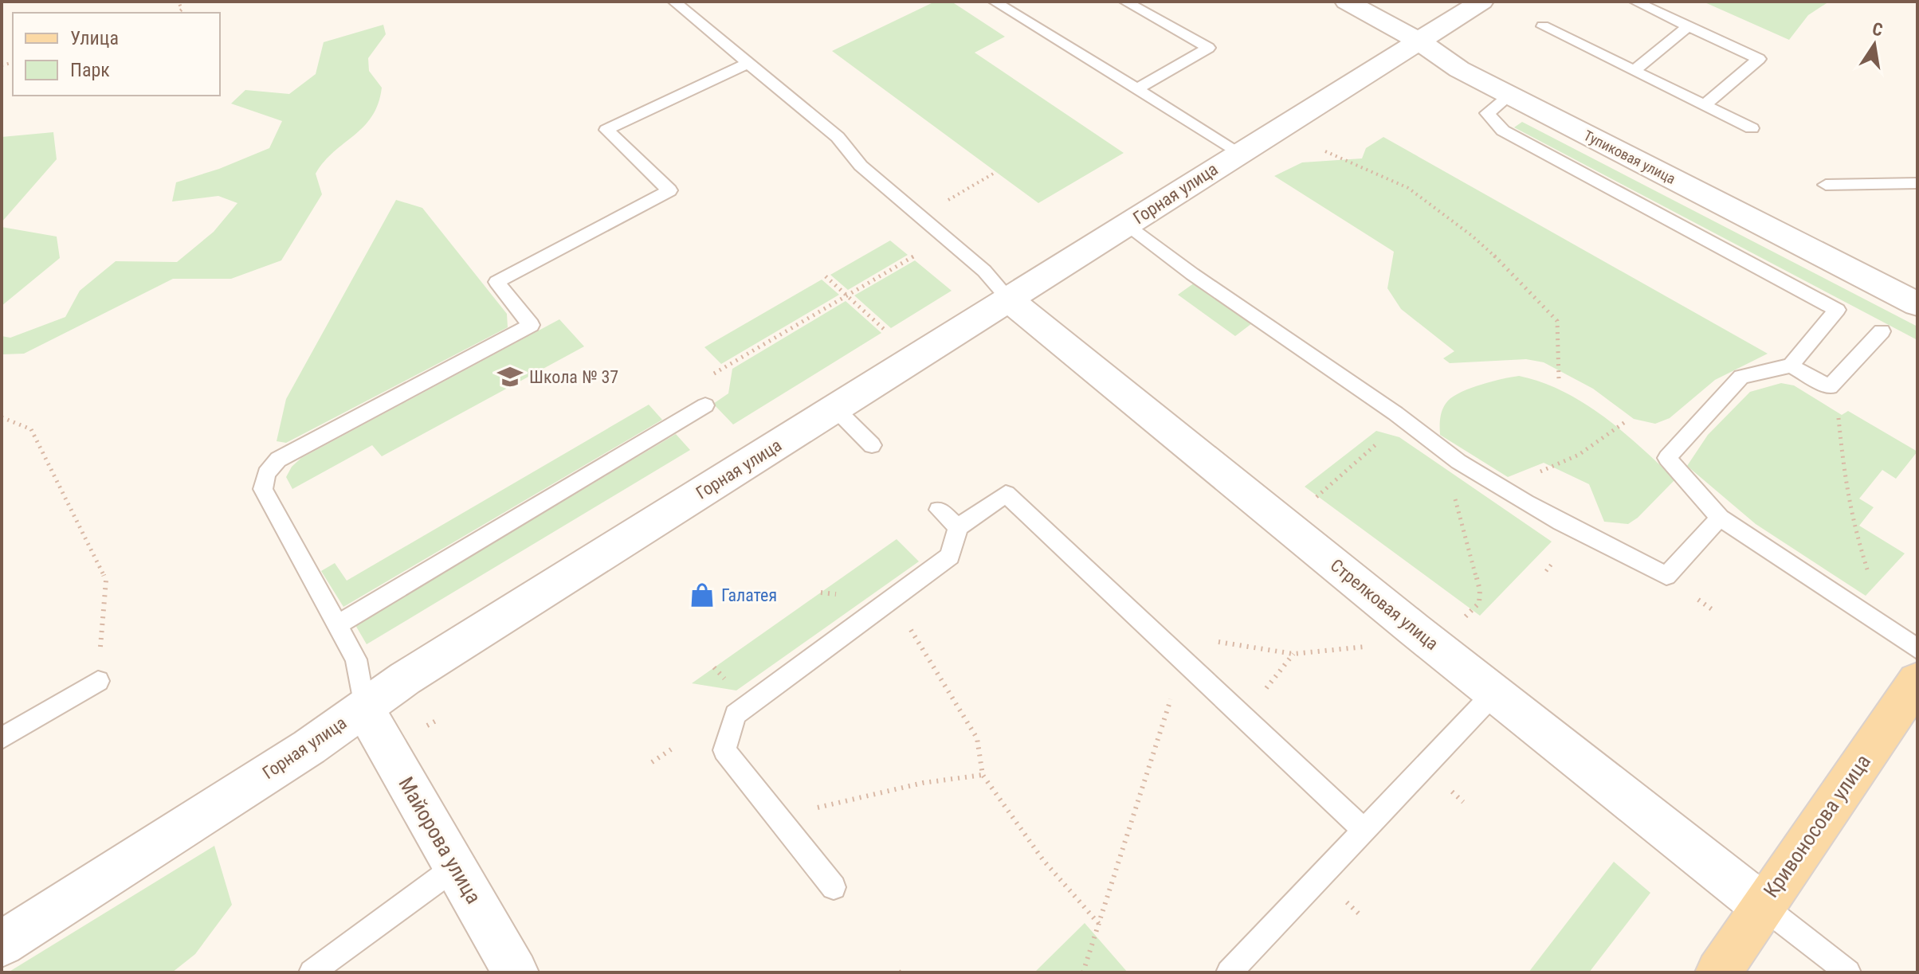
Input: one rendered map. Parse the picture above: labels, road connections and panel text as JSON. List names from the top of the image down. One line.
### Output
{"streets":{"main road":["Кривоносова улица"],"street":["Тупиковая улица","Горная улица","Стрелковая улица","Майорова улица"]},"crossings":[["Тупиковая улица","Горная улица"],["Горная улица","Стрелковая улица"],["Горная улица","Майорова улица"],["Стрелковая улица","Кривоносова улица"]],"places":{"school or university":["Школа № 37"],"shop":["Галатея"]},"legend":["Улица","Парк"],"north":"top"}
